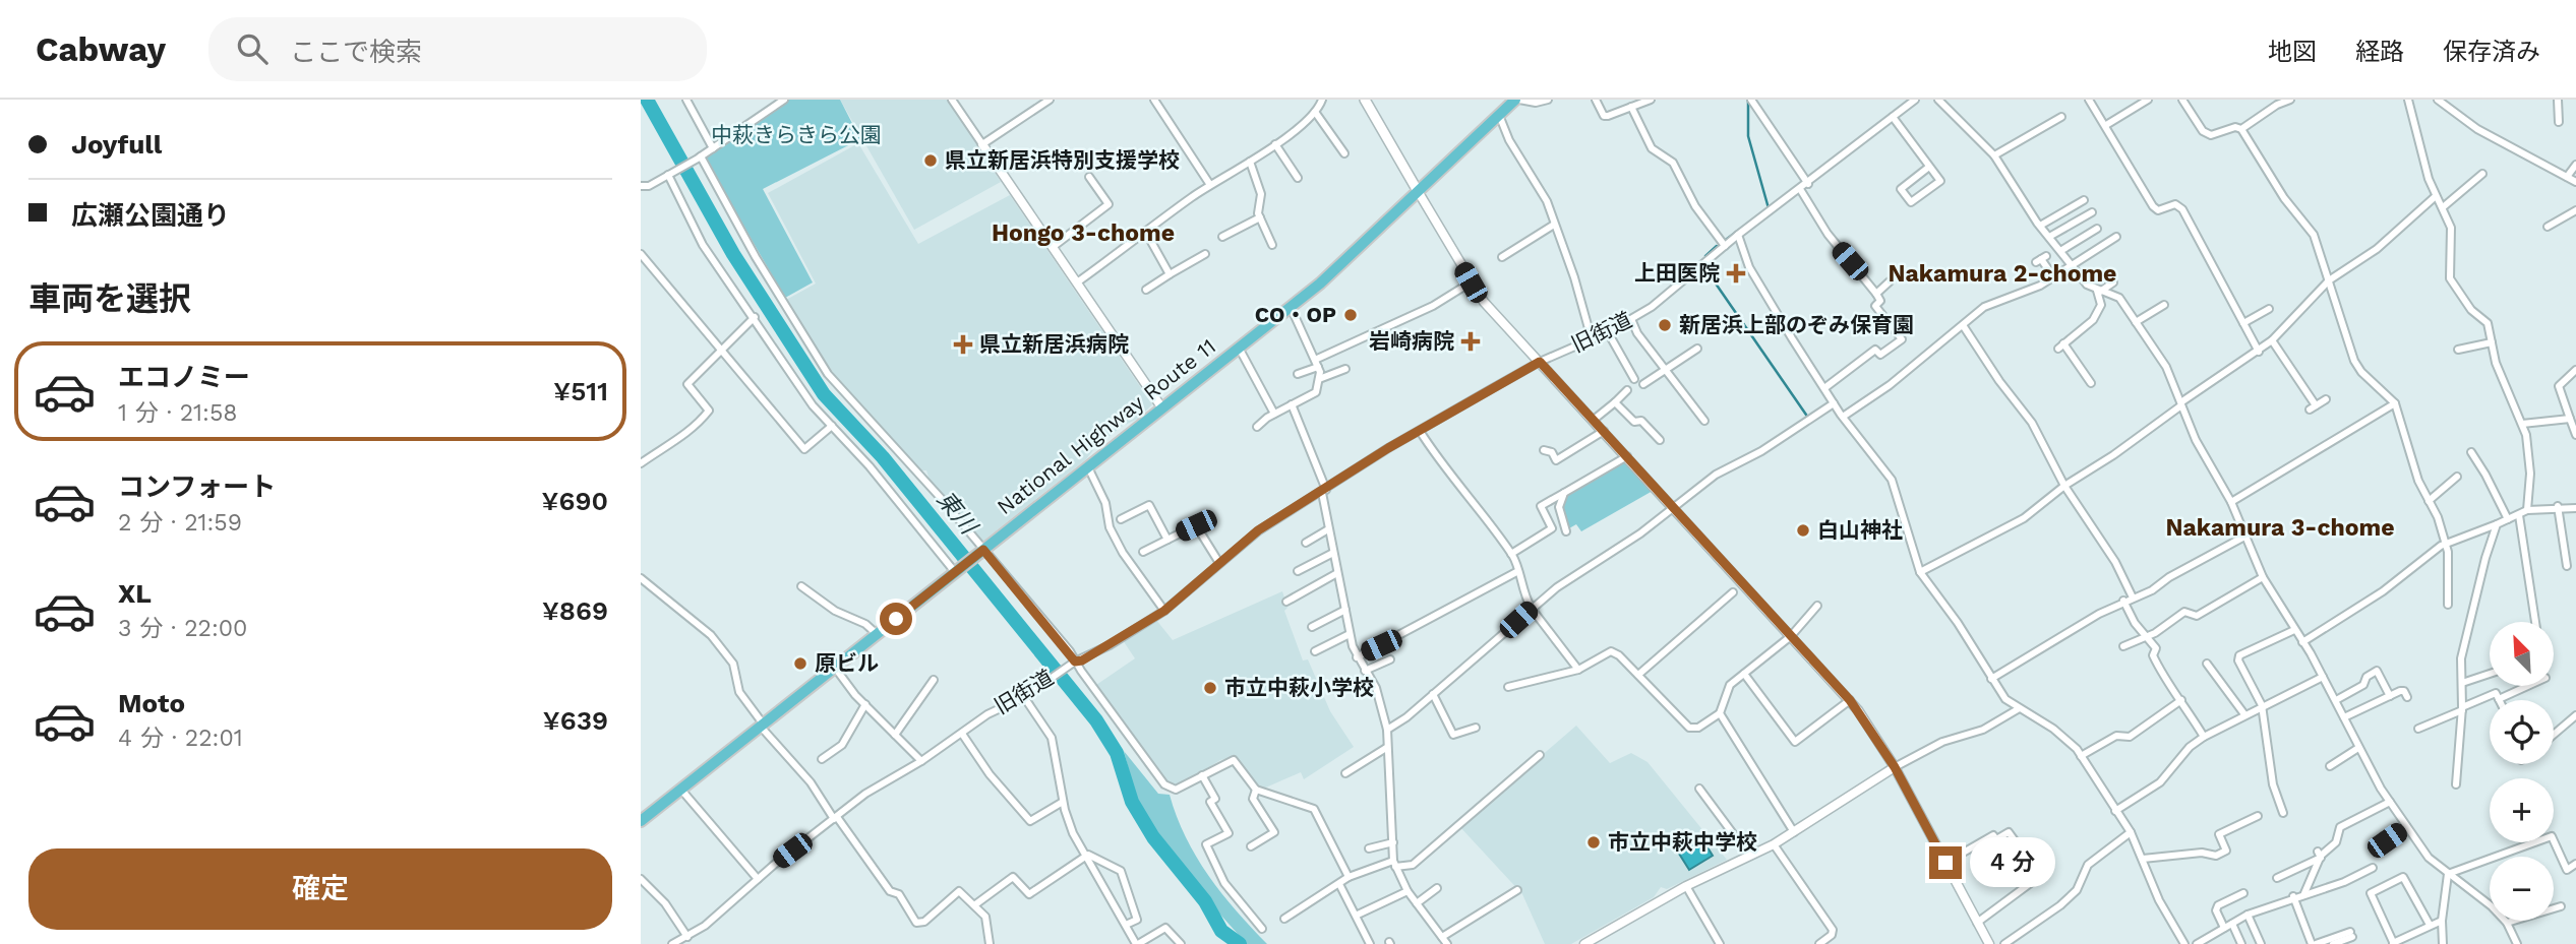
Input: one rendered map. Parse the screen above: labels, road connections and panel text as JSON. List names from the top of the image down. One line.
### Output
{"streets":{"highway":["National Highway Route 11"],"street":["旧街道"]},"districts":["Hongo 3-chome","Nakamura 2-chome","Nakamura 3-chome"],"water":["東川"],"parks":["中萩きらきら公園"],"places":{"other":["県立新居浜特別支援学校","CO・OP","新居浜上部のぞみ保育園","白山神社","原ビル","市立中萩小学校","市立中萩中学校"],"health":["上田医院","岩崎病院","県立新居浜病院"]},"north":"top left","page":{"header":"Cabway","search":"ここで検索","nav":["地図","経路","保存済み"],"banner":["Joyfull","広瀬公園通り"],"heading":"車両を選択","list":[{"name":"エコノミー","note":"1 分 · 21:58","value":"¥511"},{"name":"コンフォート","note":"2 分 · 21:59","value":"¥690"},{"name":"XL","note":"3 分 · 22:00","value":"¥869"},{"name":"Moto","note":"4 分 · 22:01","value":"¥639"}],"map_buttons":["+","−"],"buttons":"確定","bubble":"4 分"}}
